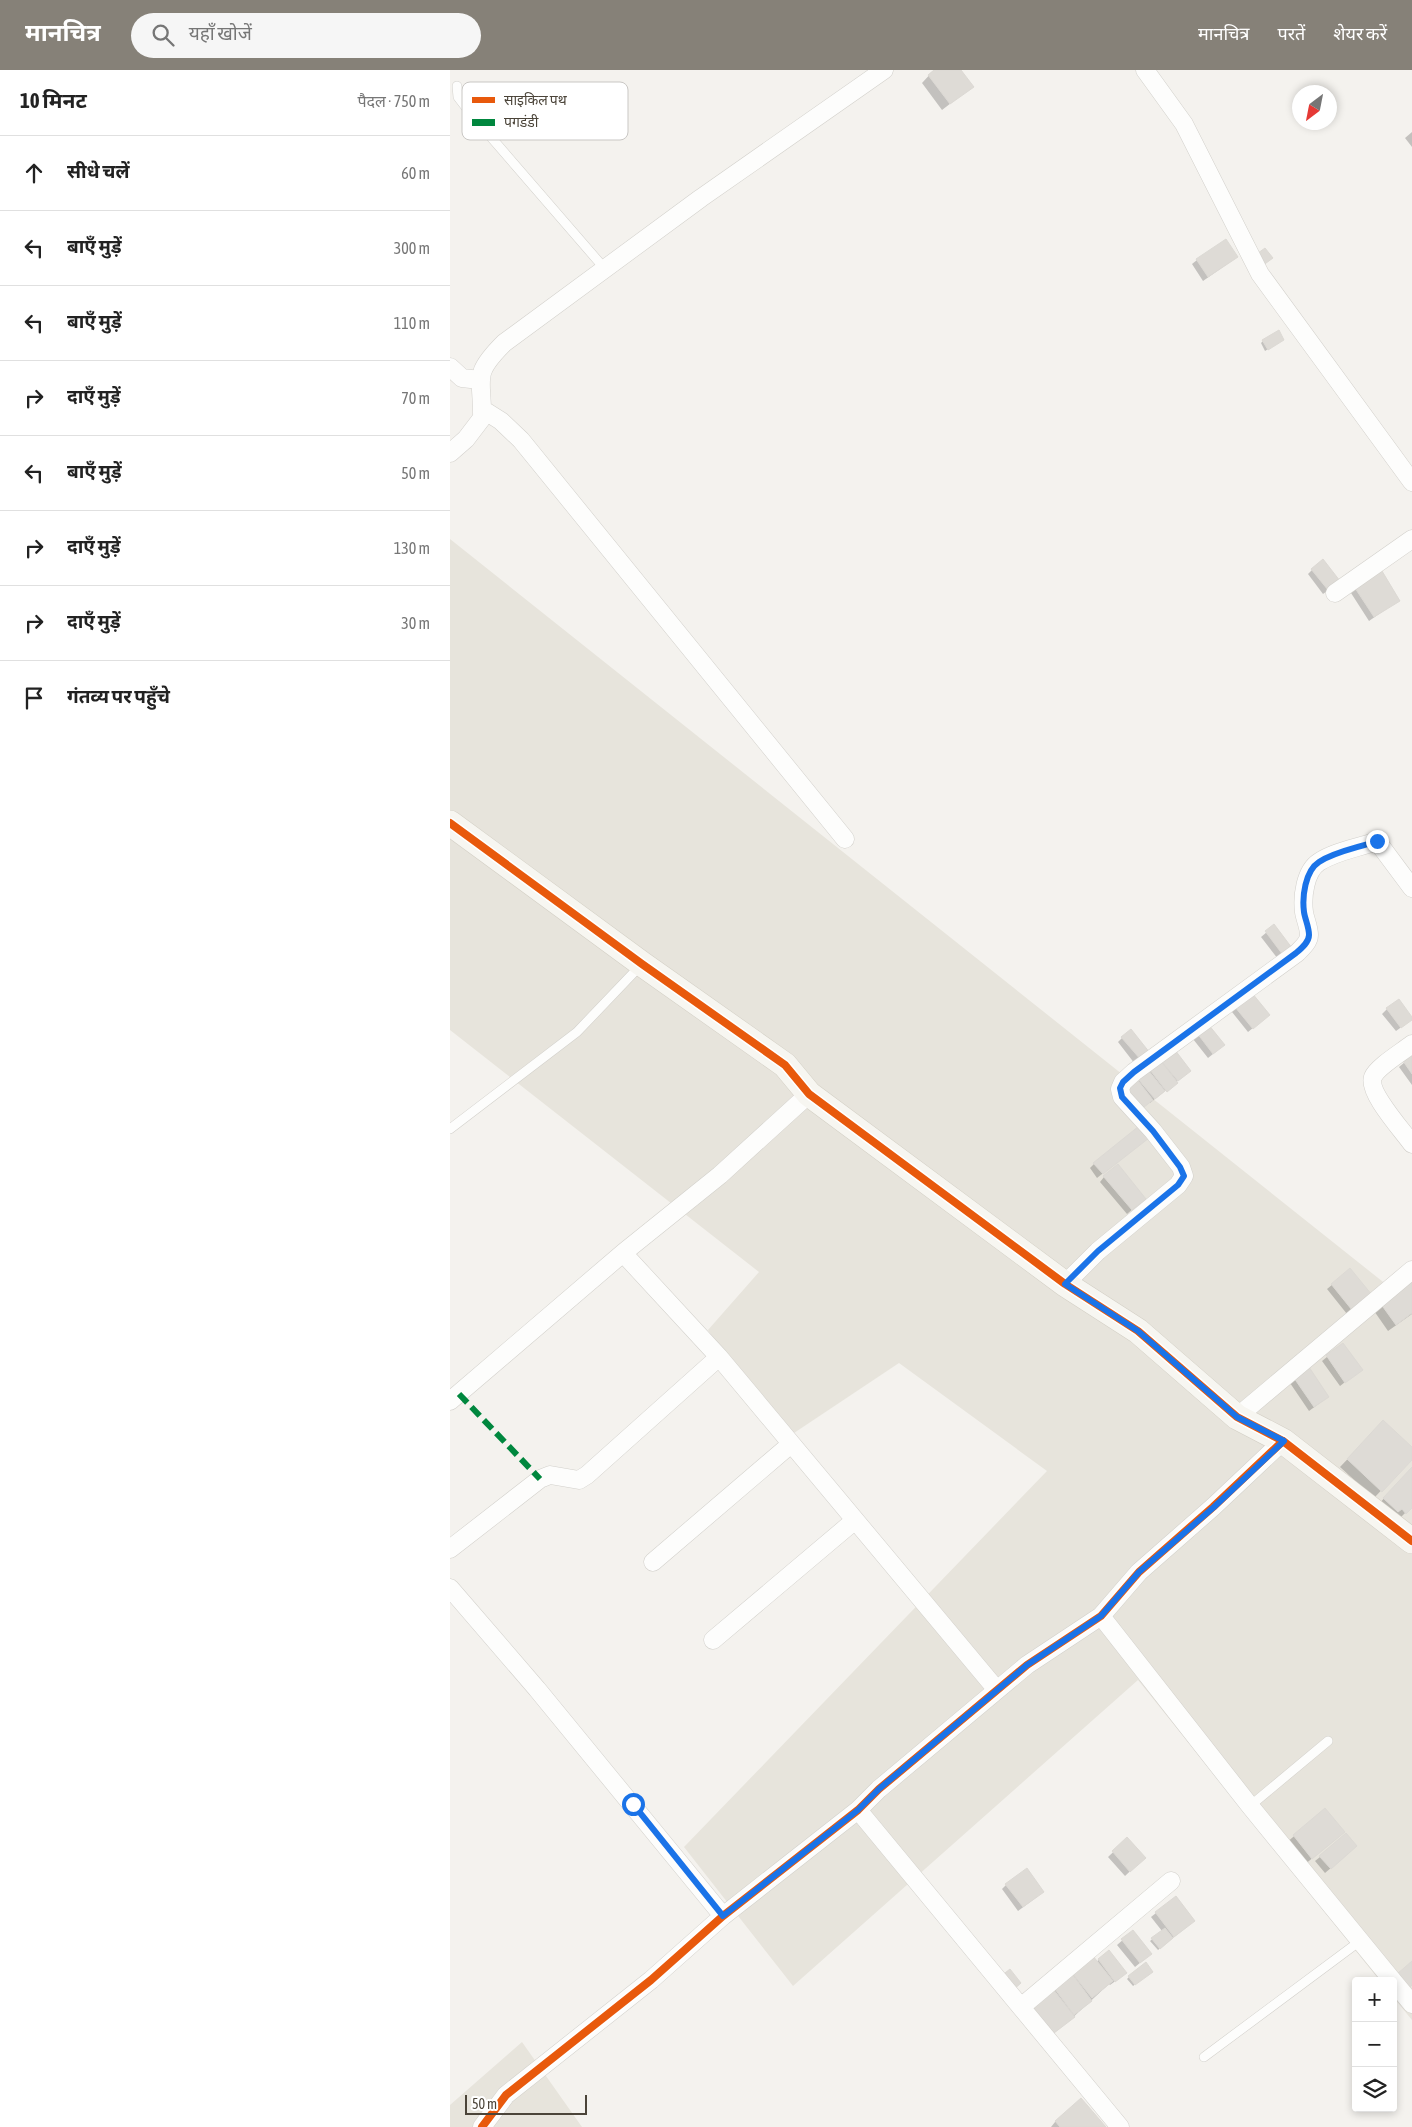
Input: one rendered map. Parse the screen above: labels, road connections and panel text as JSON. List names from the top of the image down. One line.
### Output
{"legend":["साइकिल पथ","पगडंडी"],"scale_bar":"50 m","north":"bottom left","page":{"header":"मानचित्र","search":"यहाँ खोजें","nav":["मानचित्र","परतें","शेयर करें"],"heading":["10 मिनट","पैदल · 750 m"],"list":[["सीधे चलें","60 m"],["बाएँ मुड़ें","300 m"],["बाएँ मुड़ें","110 m"],["दाएँ मुड़ें","70 m"],["बाएँ मुड़ें","50 m"],["दाएँ मुड़ें","130 m"],["दाएँ मुड़ें","30 m"],"गंतव्य पर पहुँचे"],"map_buttons":["+","−"],"scale":"50 m"}}
